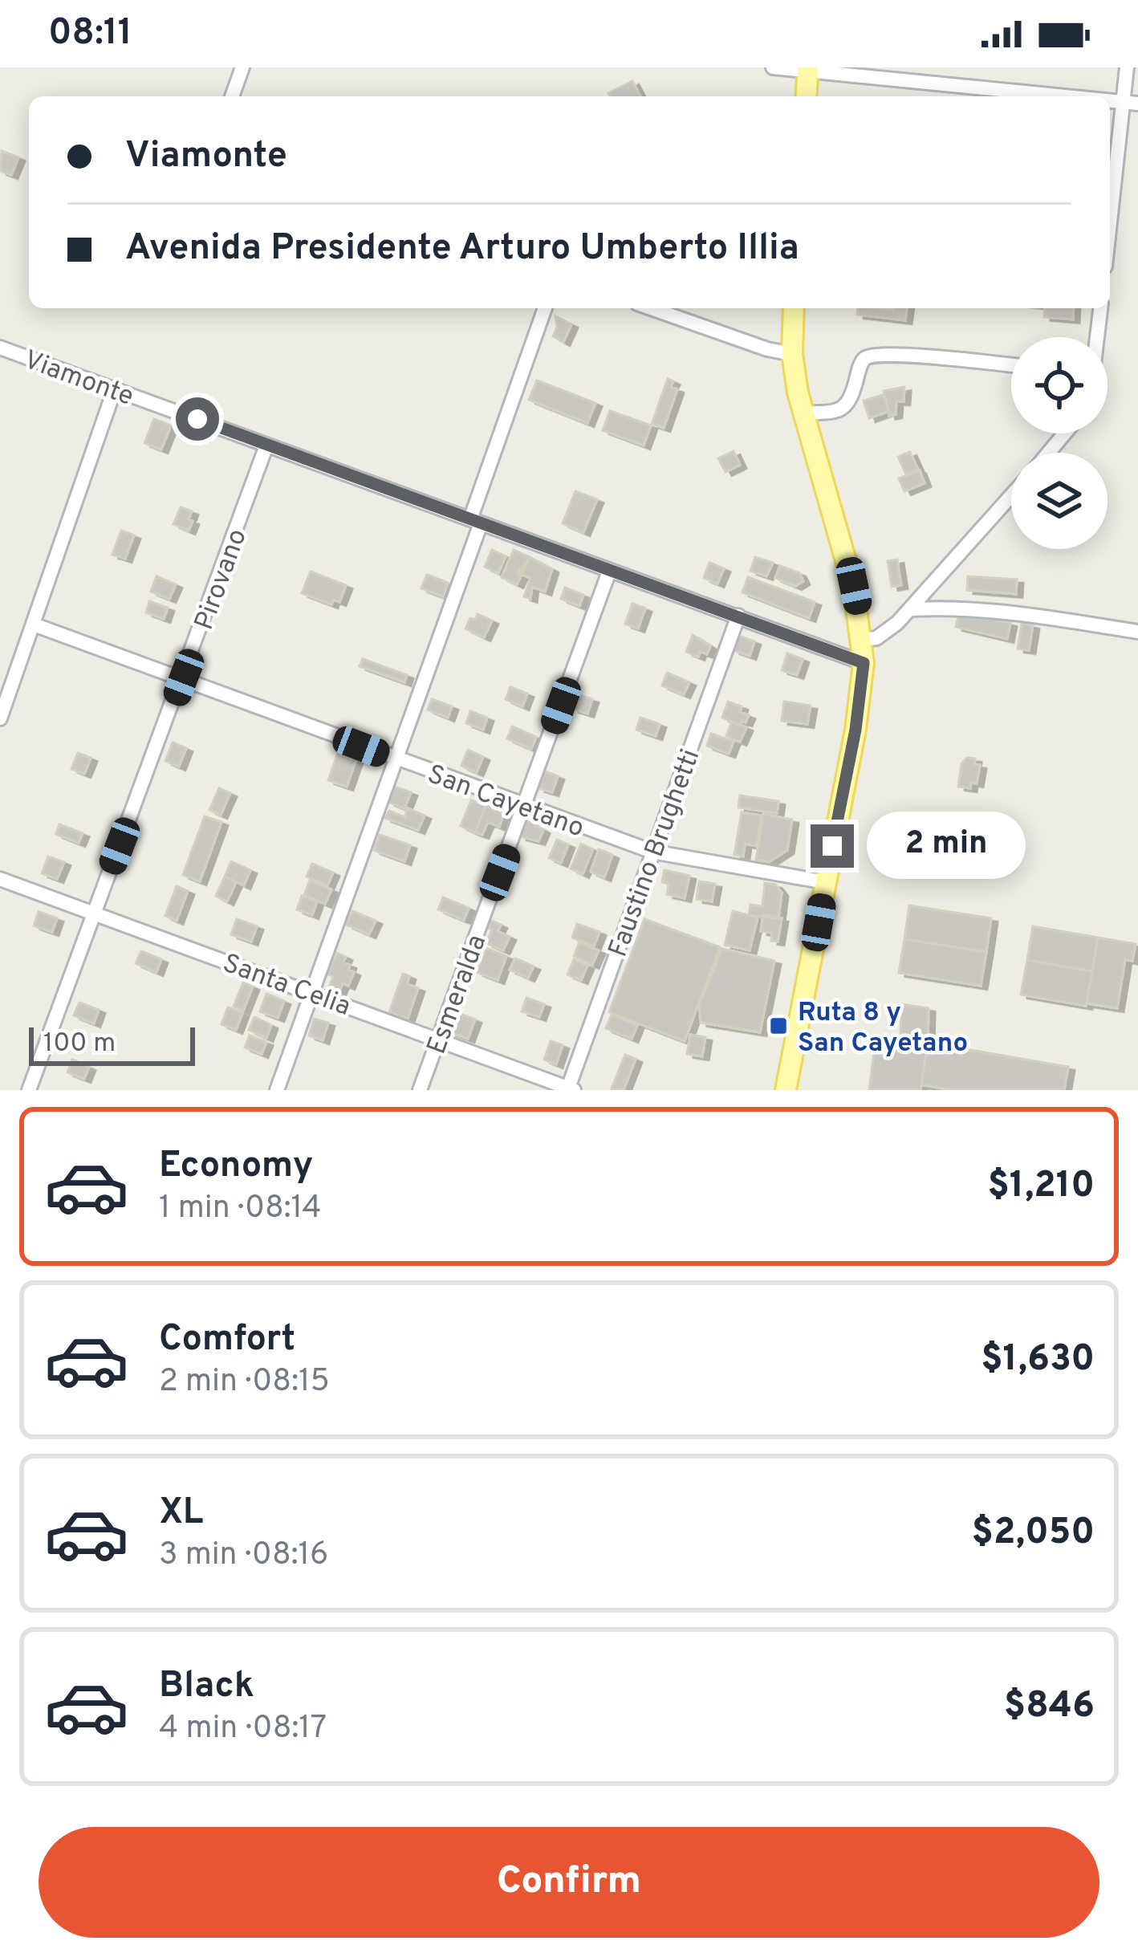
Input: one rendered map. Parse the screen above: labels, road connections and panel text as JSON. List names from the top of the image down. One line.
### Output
{"streets":{"street":["Viamonte","Pirovano","San Cayetano","Faustino Brughetti","Santa Celia","Esmeralda"]},"crossings":[["Viamonte","Pirovano"],["Viamonte","Faustino Brughetti"],["Viamonte","Esmeralda"],["Pirovano","San Cayetano"],["Pirovano","Santa Celia"],["San Cayetano","Faustino Brughetti"],["San Cayetano","Esmeralda"],["Faustino Brughetti","Santa Celia"],["Santa Celia","Esmeralda"]],"places":{"transit":["Ruta 8 y San Cayetano"]},"scale_bar":"100 m","page":{"status":"08:11","banner":["Viamonte","Avenida Presidente Arturo Umberto Illia"],"bubble":"2 min","scale":"100 m","list":[{"name":"Economy","note":"1 min · 08:14","value":"$1,210"},{"name":"Comfort","note":"2 min · 08:15","value":"$1,630"},{"name":"XL","note":"3 min · 08:16","value":"$2,050"},{"name":"Black","note":"4 min · 08:17","value":"$846"}],"buttons":"Confirm"}}
